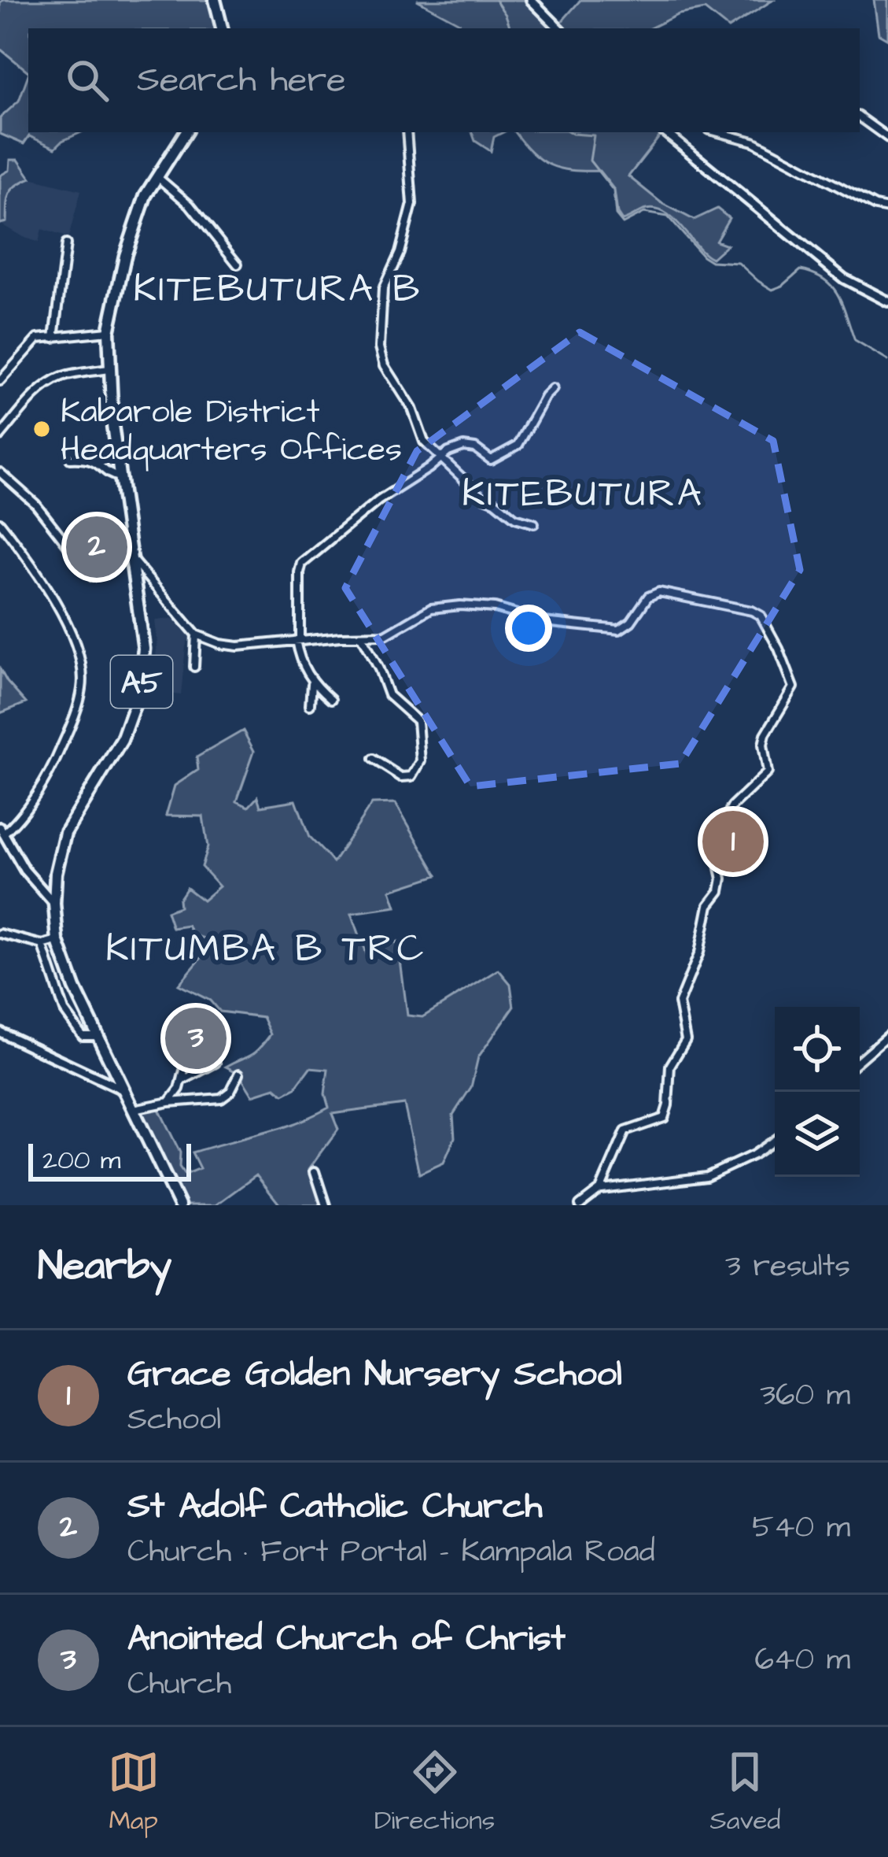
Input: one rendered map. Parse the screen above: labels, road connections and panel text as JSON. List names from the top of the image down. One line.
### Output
{"streets":{"highway":["A5"]},"districts":["KITEBUTURA B","KITEBUTURA","KITUMBA B TRC"],"places":["Kabarole District Headquarters Offices"],"scale_bar":"200 m","page":{"search":"Search here","pins":["2","1","3"],"scale":"200 m","heading":["Nearby","3 results"],"list":[{"mark":"1","name":"Grace Golden Nursery School","note":"School","value":"360 m"},{"mark":"2","name":"St Adolf Catholic Church","note":"Church · Fort Portal - Kampala Road","value":"540 m"},{"mark":"3","name":"Anointed Church of Christ","note":"Church","value":"640 m"}],"nav":["Map","Directions","Saved"]}}
